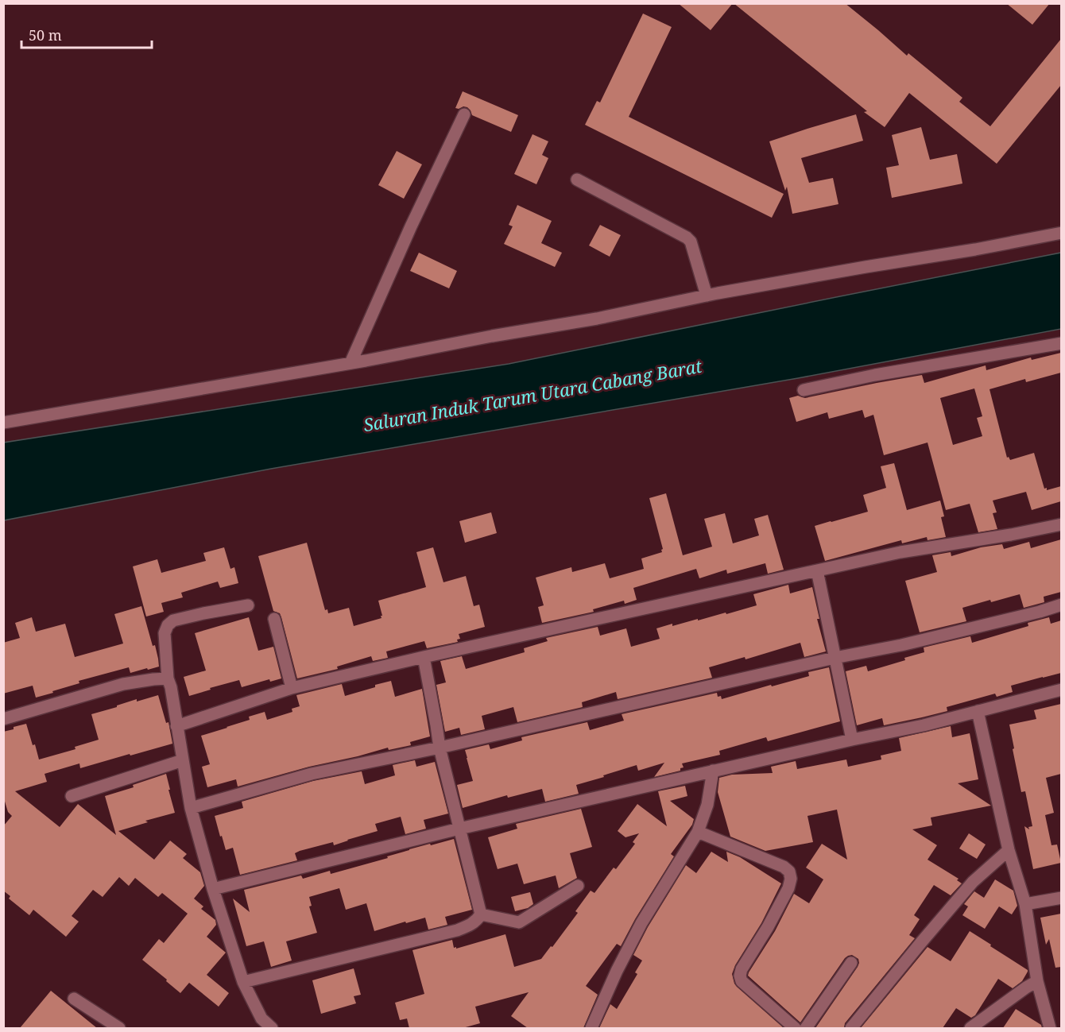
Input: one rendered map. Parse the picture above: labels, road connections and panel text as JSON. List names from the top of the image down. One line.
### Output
{"water":["Saluran Induk Tarum Utara Cabang Barat"],"scale_bar":"50 m"}
